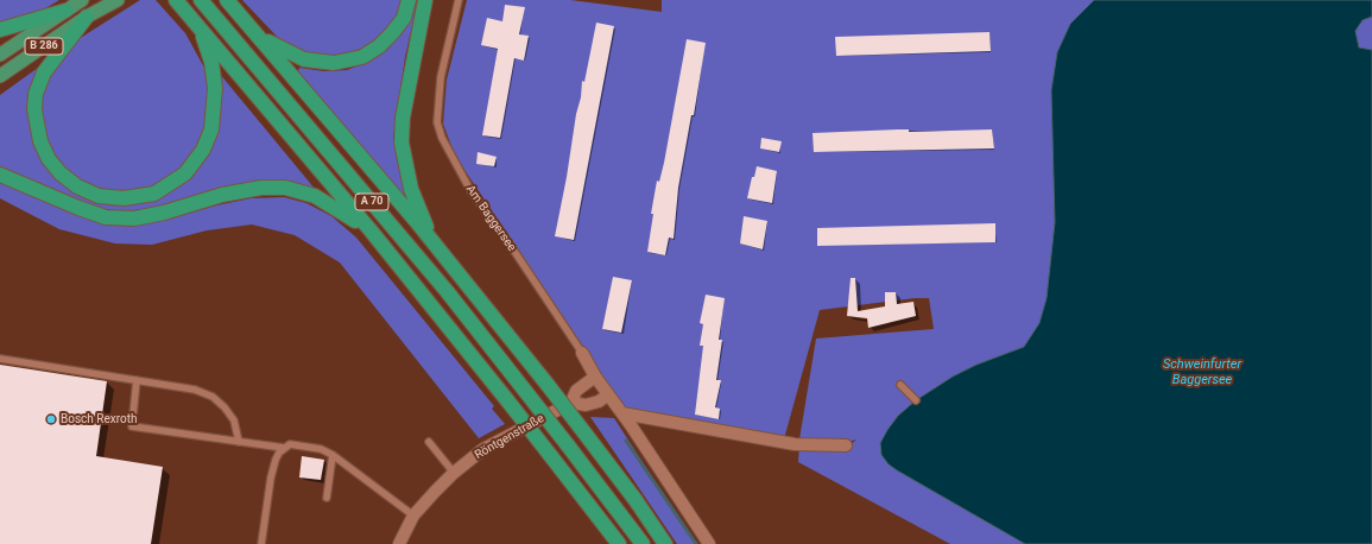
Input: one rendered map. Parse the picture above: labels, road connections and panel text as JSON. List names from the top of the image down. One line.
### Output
{"streets":{"highway":["B 286","A 70"],"street":["Am Baggersee","Röntgenstraße"]},"crossings":[["Am Baggersee","Röntgenstraße"]],"water":["Schweinfurter Baggersee"],"places":["Bosch Rexroth"]}
